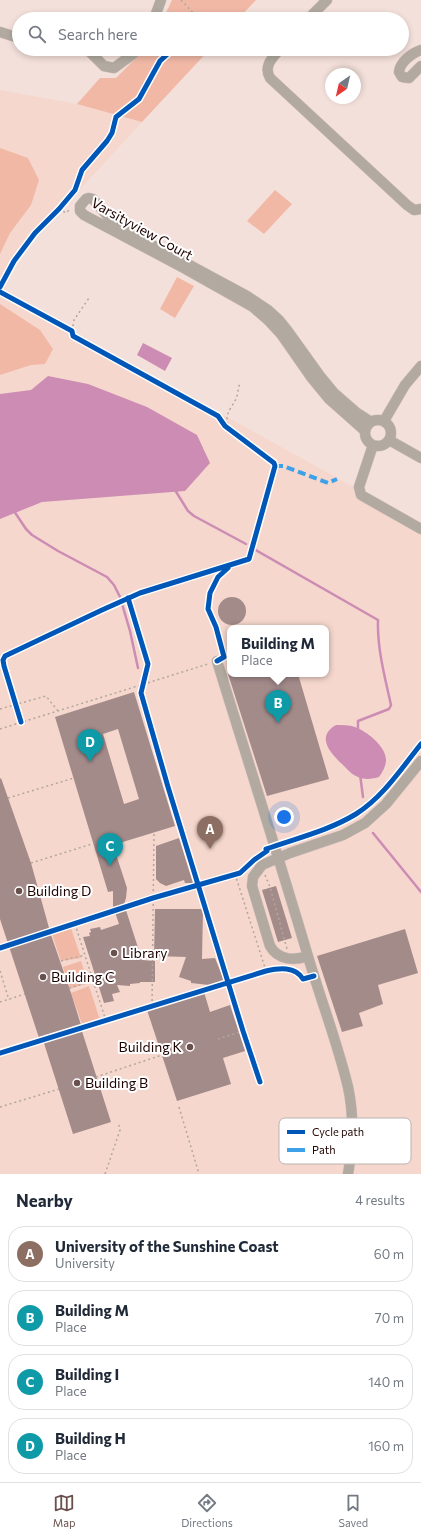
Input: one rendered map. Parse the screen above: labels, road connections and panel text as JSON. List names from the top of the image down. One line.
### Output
{"streets":{"street":["Varsityview Court"]},"places":["Building D","Library","Building C","Building K","Building B"],"legend":["Cycle path","Path"],"north":"bottom left","page":{"search":"Search here","popup":["Building M","Place"],"pins":["B","D","A","C"],"heading":["Nearby","4 results"],"list":[{"mark":"A","name":"University of the Sunshine Coast","note":"University","value":"60 m"},{"mark":"B","name":"Building M","note":"Place","value":"70 m"},{"mark":"C","name":"Building I","note":"Place","value":"140 m"},{"mark":"D","name":"Building H","note":"Place","value":"160 m"}],"nav":["Map","Directions","Saved"]}}
